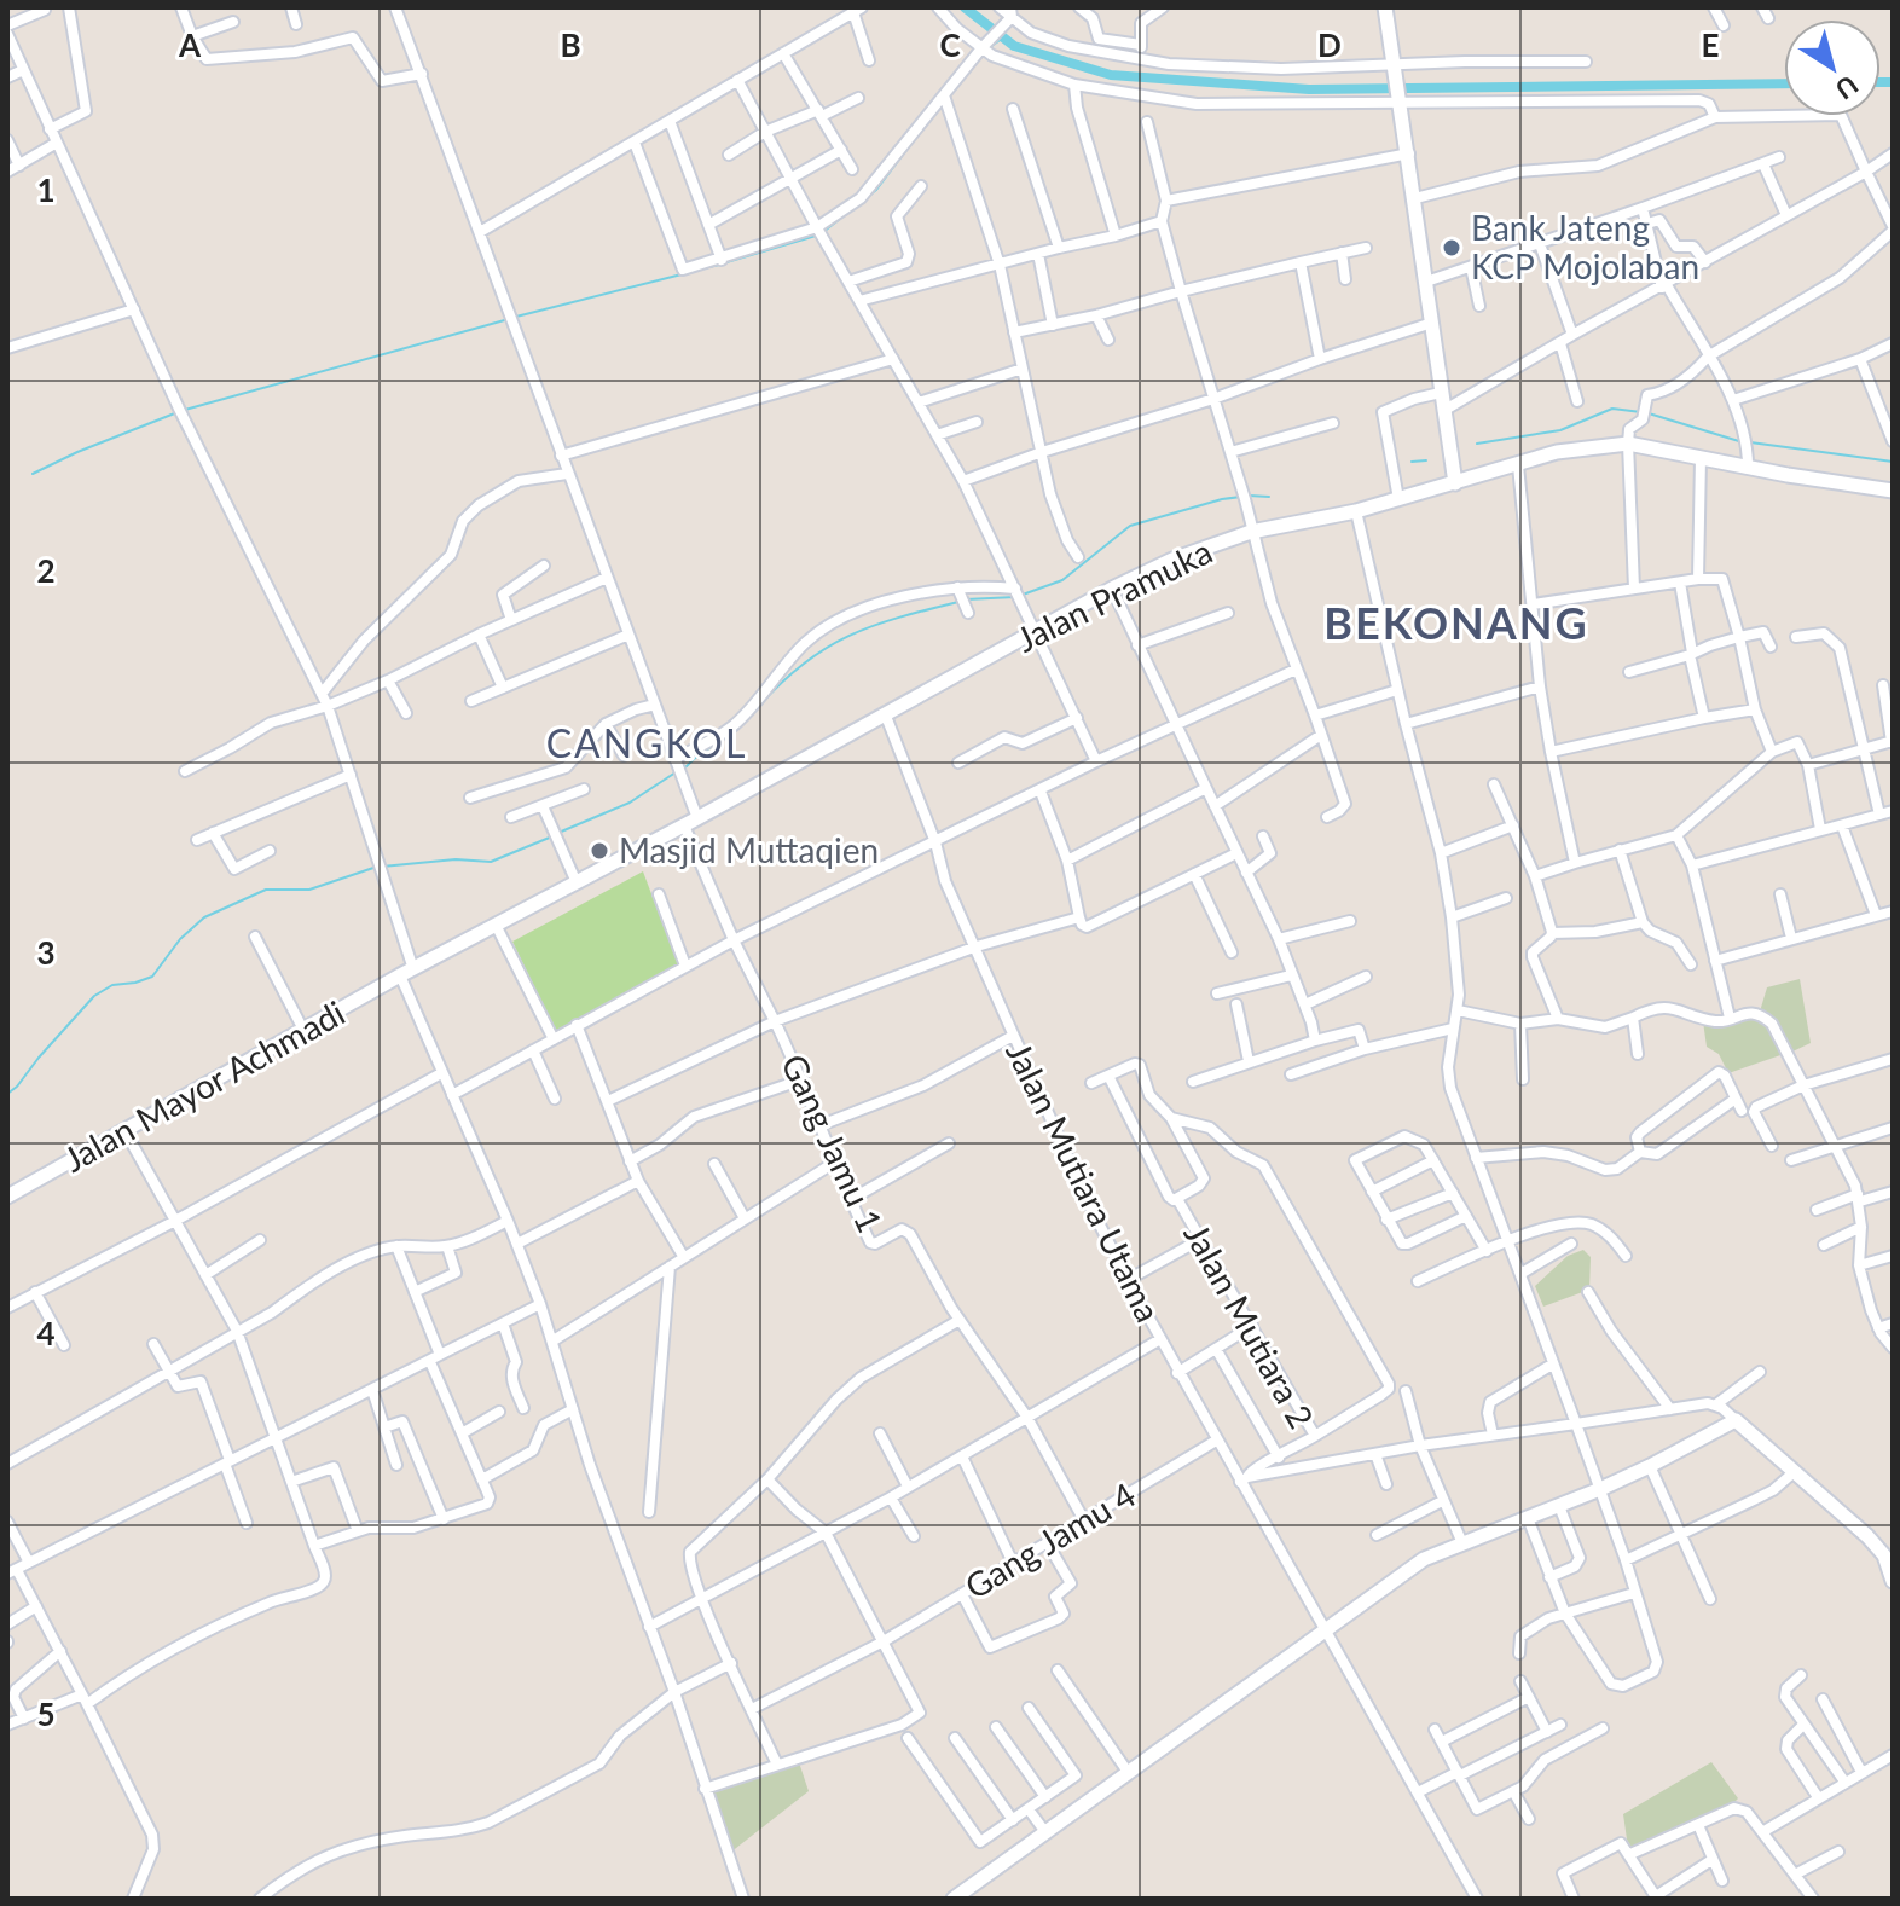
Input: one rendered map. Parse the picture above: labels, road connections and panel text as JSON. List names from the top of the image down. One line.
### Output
{"streets":{"main road":["Jalan Pramuka","Jalan Mayor Achmadi"],"street":["Gang Jamu 1","Jalan Mutiara Utama","Jalan Mutiara 2","Gang Jamu 4"]},"crossings":[["Jalan Pramuka","Jalan Mayor Achmadi"],["Jalan Pramuka","Gang Jamu 1"],["Jalan Pramuka","Jalan Mutiara Utama"],["Gang Jamu 1","Gang Jamu 4"],["Jalan Mutiara Utama","Jalan Mutiara 2"],["Jalan Mutiara Utama","Gang Jamu 4"]],"districts":["BEKONANG","CANGKOL"],"places":["Bank Jateng KCP Mojolaban","Masjid Muttaqien"],"north":"bottom right","grid":{"columns":["A","B","C","D","E"],"rows":["1","2","3","4","5"]}}
